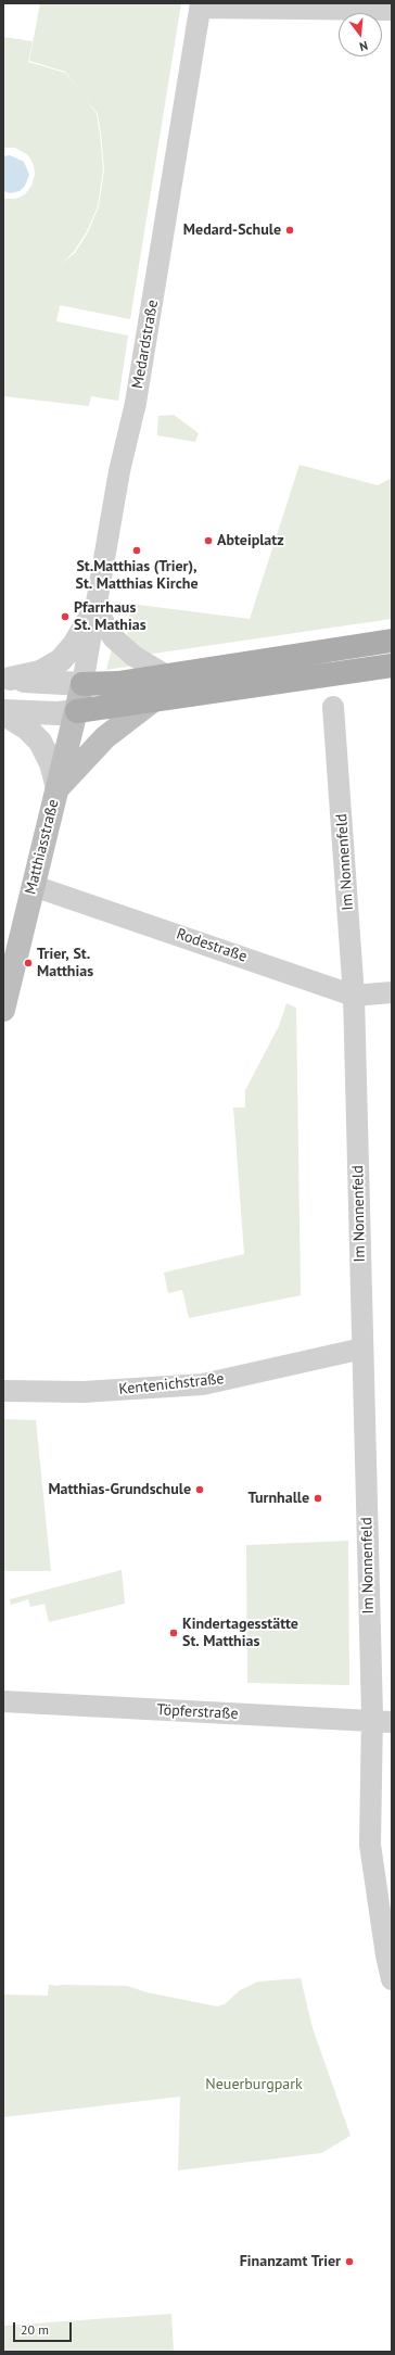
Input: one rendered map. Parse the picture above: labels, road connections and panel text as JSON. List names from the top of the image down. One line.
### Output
{"streets":{"main road":["Matthiasstraße"],"street":["Medardstraße","Im Nonnenfeld","Rodestraße","Kentenichstraße","Töpferstraße"]},"crossings":[["Medardstraße","Matthiasstraße"],["Matthiasstraße","Rodestraße"],["Im Nonnenfeld","Rodestraße"],["Im Nonnenfeld","Kentenichstraße"],["Im Nonnenfeld","Töpferstraße"]],"parks":["Neuerburgpark"],"places":["Medard-Schule","Abteiplatz","St.Matthias (Trier), St. Matthias Kirche","Pfarrhaus St. Mathias","Trier, St. Matthias","Matthias-Grundschule","Turnhalle","Kindertagesstätte St. Matthias","Finanzamt Trier"],"scale_bar":"20 m","north":"bottom"}
